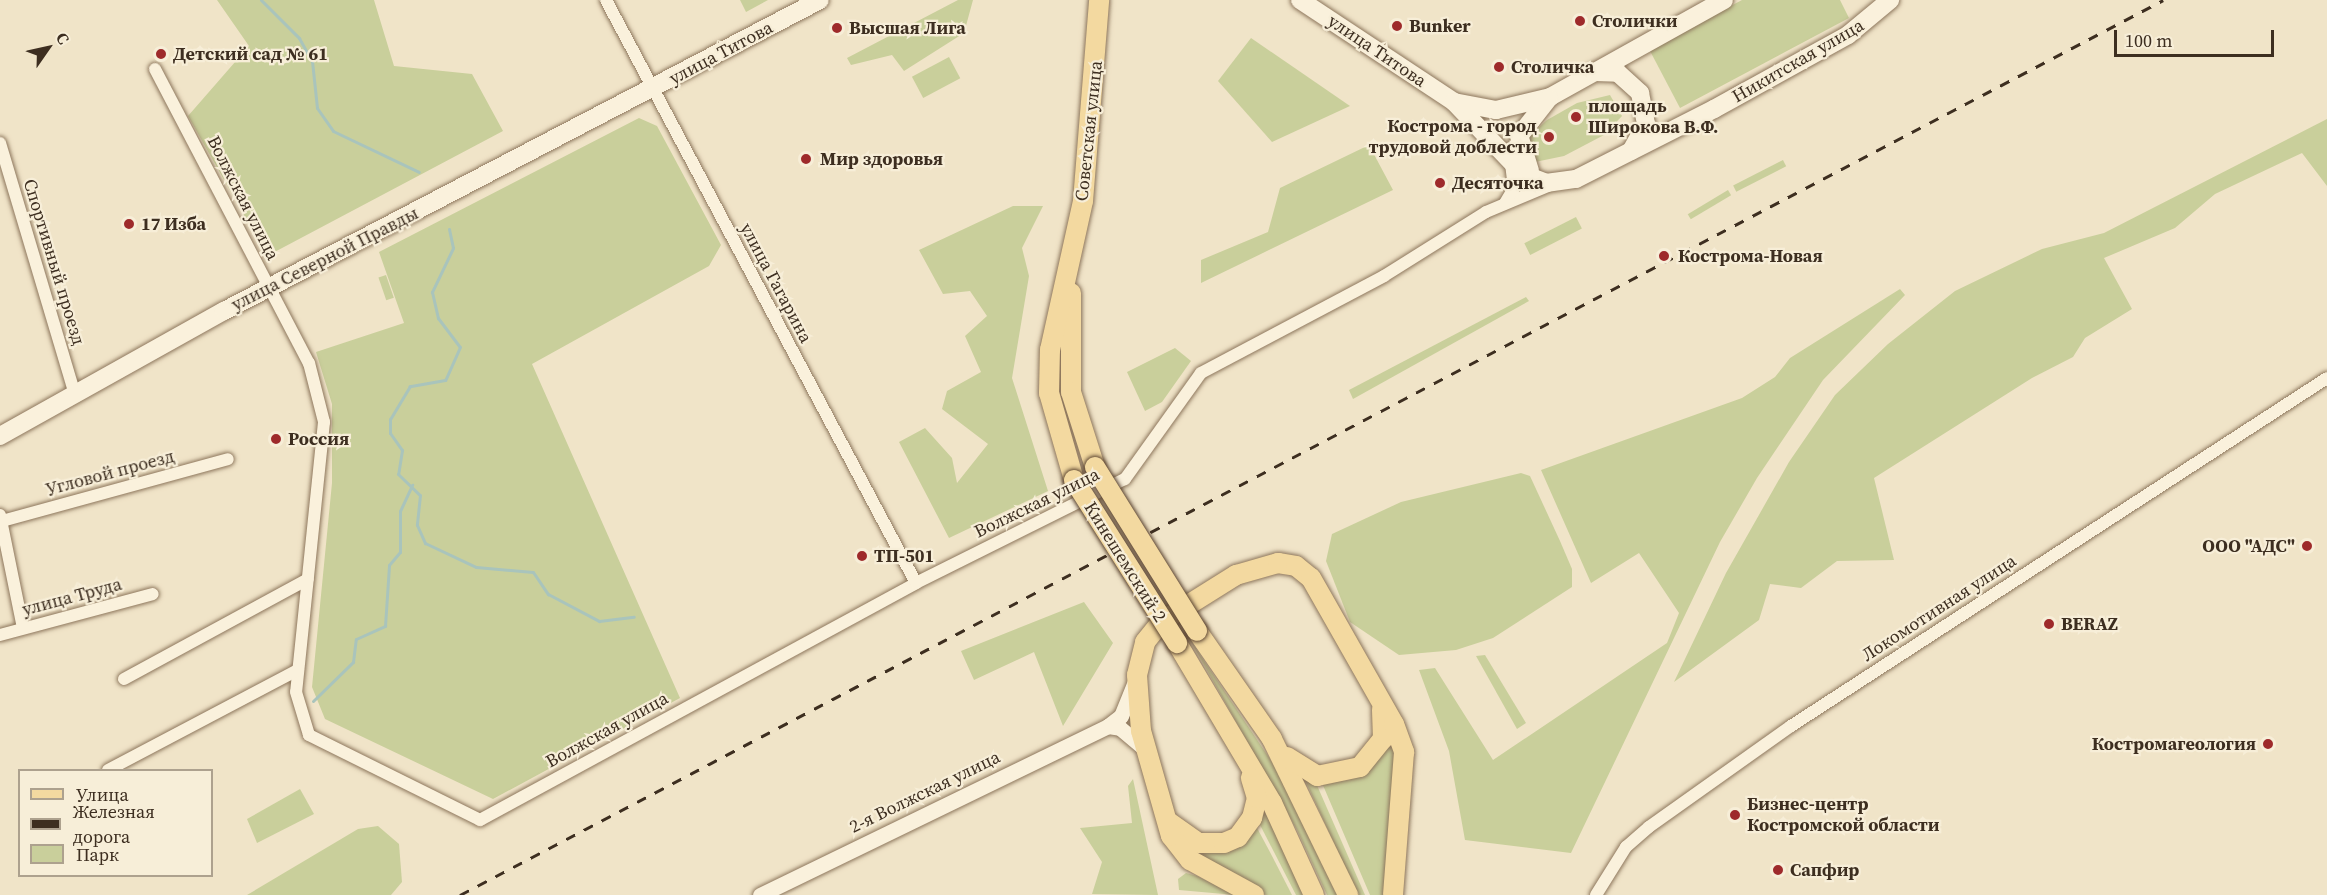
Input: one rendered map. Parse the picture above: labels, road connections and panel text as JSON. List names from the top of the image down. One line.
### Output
{"streets":{"main road":["улица Титова","Никитская улица","Советская улица","улица Северной Правды","Кинешемский-2"],"street":["Волжская улица","Спортивный проезд","улица Гагарина","Угловой проезд","улица Труда","Локомотивная улица","2-я Волжская улица"]},"crossings":[["улица Титова","улица Северной Правды"],["улица Титова","улица Гагарина"],["Никитская улица","Волжская улица"],["Советская улица","Кинешемский-2"],["Волжская улица","улица Северной Правды"],["Волжская улица","улица Гагарина"],["улица Северной Правды","Спортивный проезд"],["улица Северной Правды","улица Гагарина"],["Угловой проезд","улица Труда"]],"places":["Столички","Bunker","Высшая Лига","Детский сад № 61","Столичка","площадь Широкова В.Ф.","Кострома - город трудовой доблести","Мир здоровья","Десяточка","17 Изба","Кострома-Новая","Россия","ООО \"АДС\"","ТП-501","BERAZ","Костромагеология","Бизнес-центр Костромской области","Сапфир"],"legend":["Улица","Железная дорога","Парк"],"scale_bar":"100 m","north":"top right"}
